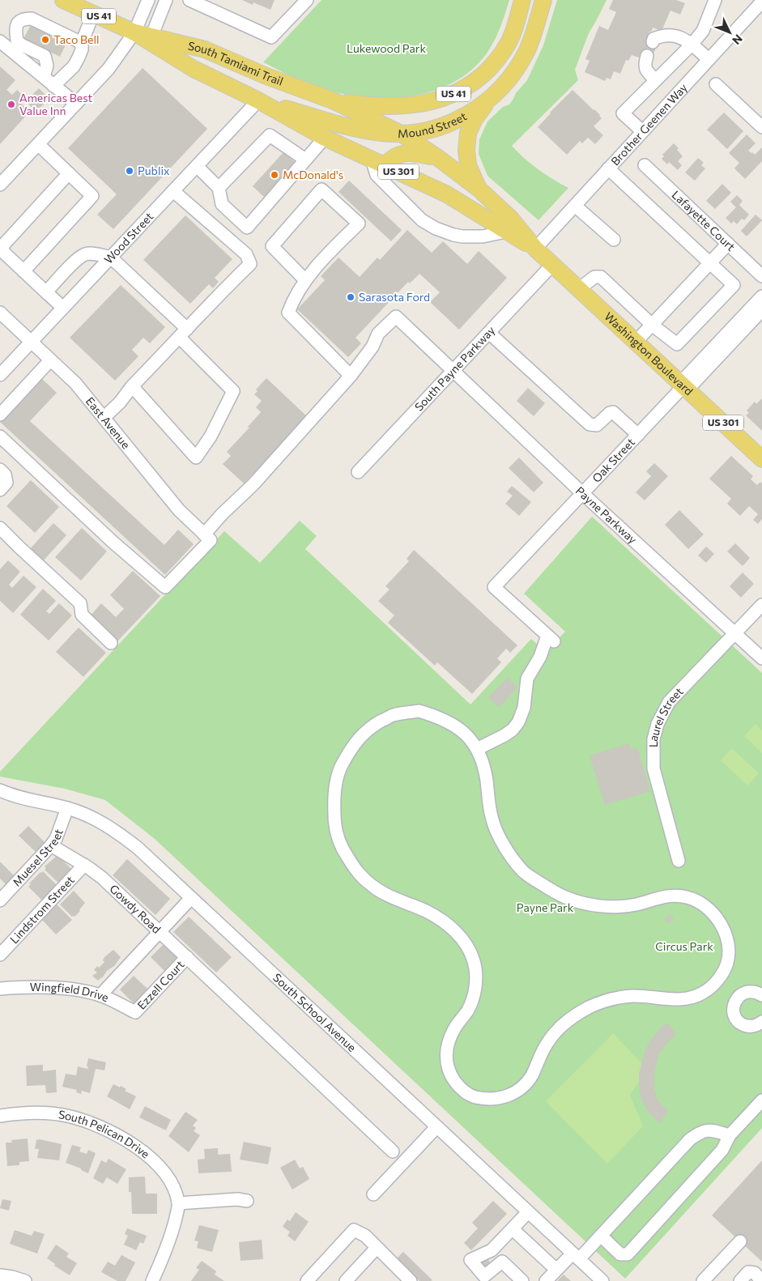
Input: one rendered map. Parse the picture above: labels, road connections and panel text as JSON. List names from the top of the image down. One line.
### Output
{"streets":{"main road":["US 41","South Tamiami Trail","Mound Street","US 301","Washington Boulevard"],"street":["Brother Geenen Way","Lafayette Court","Wood Street","South Payne Parkway","East Avenue","Oak Street","Payne Parkway","Laurel Street","Muesel Street","Gowdy Road","Lindstrom Street","Ezzell Court","Wingfield Drive","South School Avenue","South Pelican Drive"]},"crossings":[["South Tamiami Trail","Mound Street"],["South Tamiami Trail","Wood Street"],["South Tamiami Trail","Washington Boulevard"],["Mound Street","Wood Street"],["Mound Street","Washington Boulevard"],["Brother Geenen Way","Washington Boulevard"],["Wood Street","Washington Boulevard"],["Wood Street","East Avenue"],["Washington Boulevard","South Payne Parkway"],["Washington Boulevard","Oak Street"],["South Payne Parkway","Payne Parkway"],["Oak Street","Payne Parkway"],["Payne Parkway","Laurel Street"],["Muesel Street","Gowdy Road"],["Muesel Street","South School Avenue"],["Gowdy Road","Lindstrom Street"],["Gowdy Road","Ezzell Court"],["Ezzell Court","Wingfield Drive"]],"parks":["Lukewood Park","Payne Park","Circus Park"],"places":["Taco Bell","Americas Best Value Inn","Publix","McDonald's","Sarasota Ford"],"north":"bottom right"}
